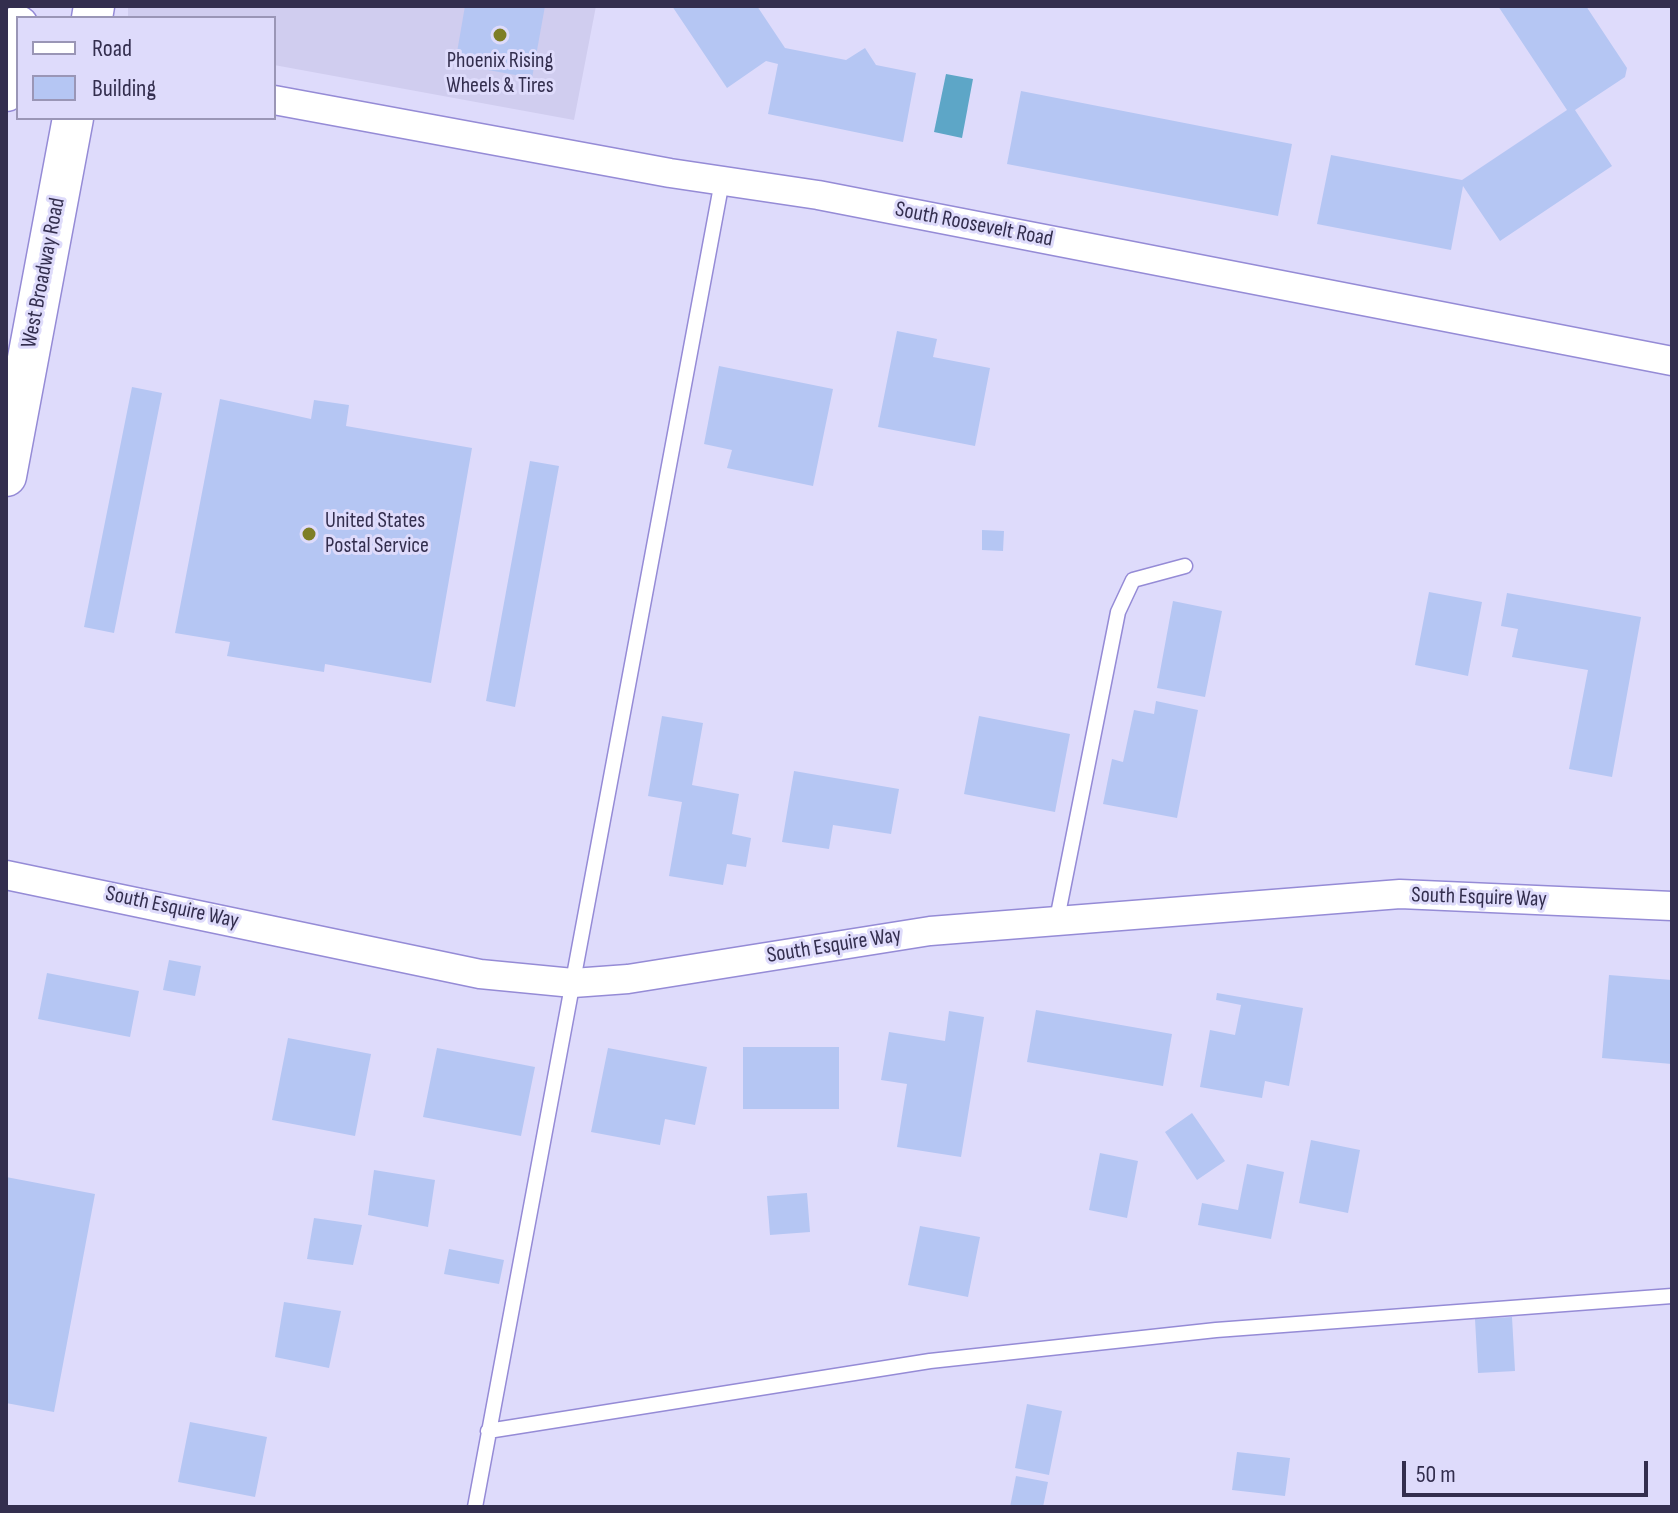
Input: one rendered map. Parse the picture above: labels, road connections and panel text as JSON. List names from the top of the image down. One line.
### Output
{"streets":{"main road":["West Broadway Road"],"street":["South Roosevelt Road","South Esquire Way"]},"places":["Phoenix Rising Wheels & Tires","United States Postal Service"],"legend":["Road","Building"],"scale_bar":"50 m"}
